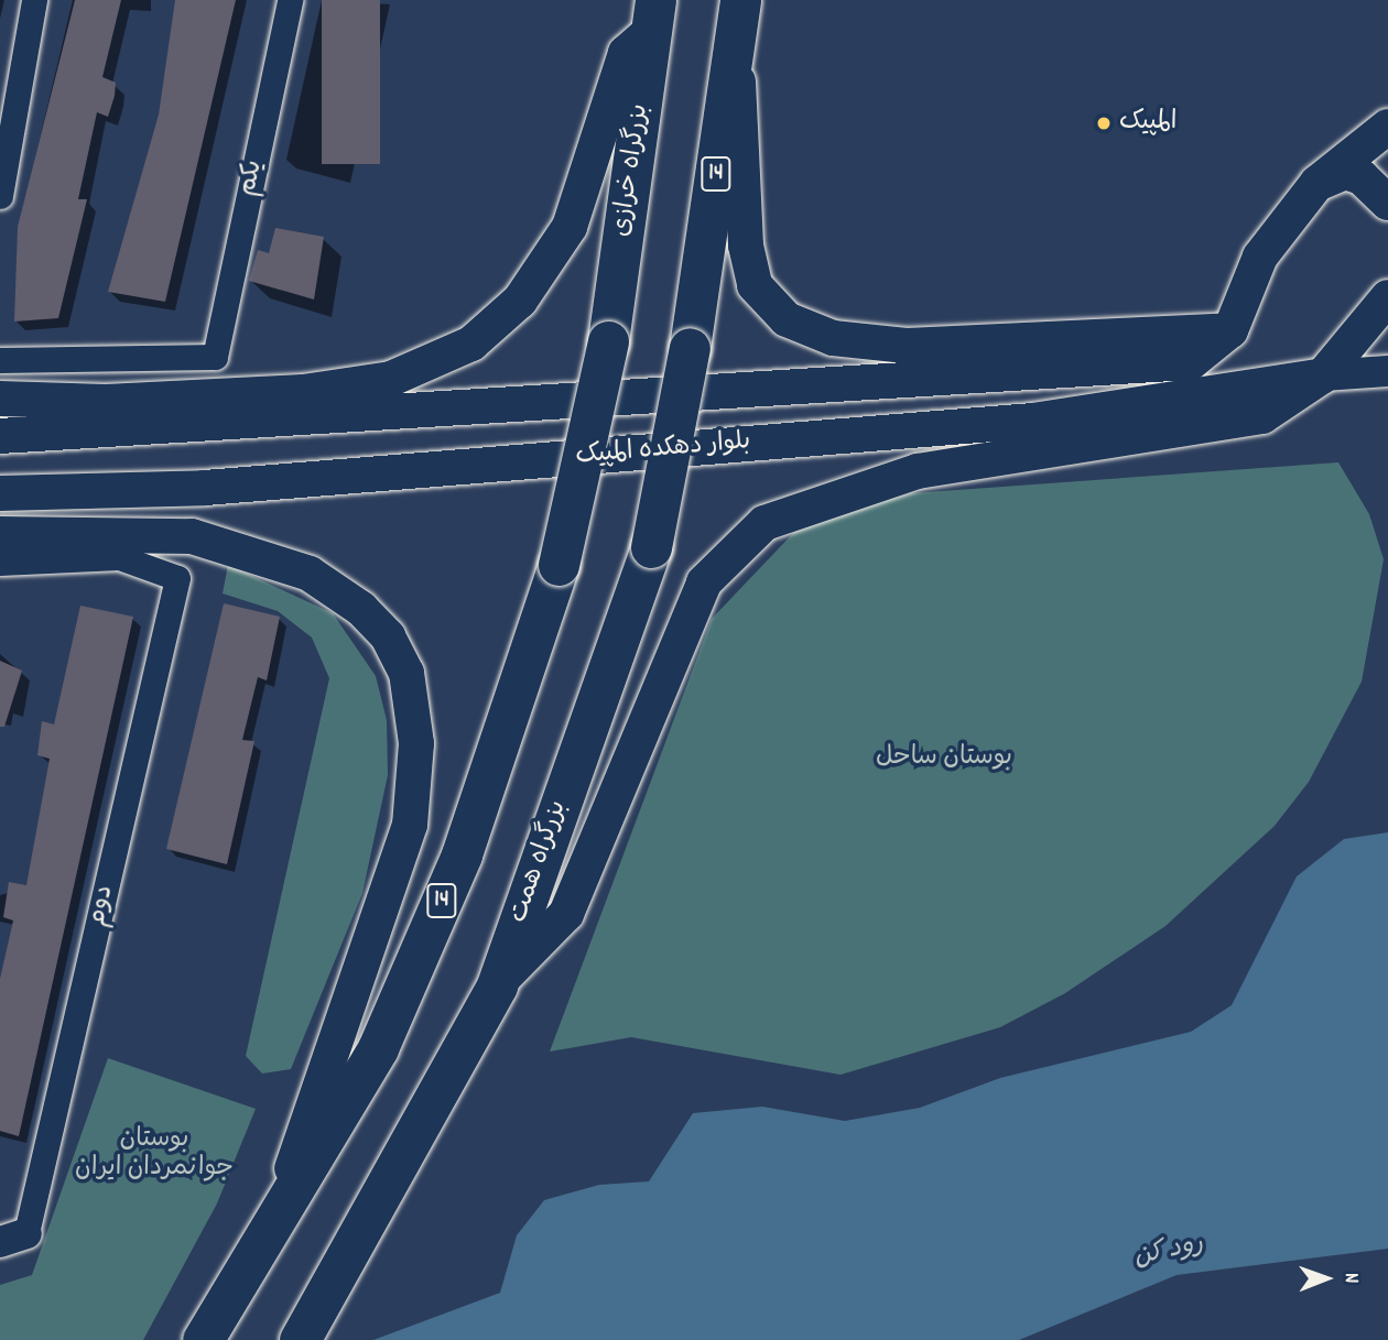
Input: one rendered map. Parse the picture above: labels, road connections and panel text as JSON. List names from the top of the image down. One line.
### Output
{"streets":{"highway":["بزرگراه خرازی","14","بزرگراه همت"],"main road":["بلوار دهکده المپیک"],"street":["یکم","دوم"]},"crossings":[["بزرگراه خرازی","14"],["14","بزرگراه همت"]],"water":["رود کن"],"parks":["بوستان ساحل","بوستان جوانمردان ایران"],"places":["المپیک"],"north":"right"}
